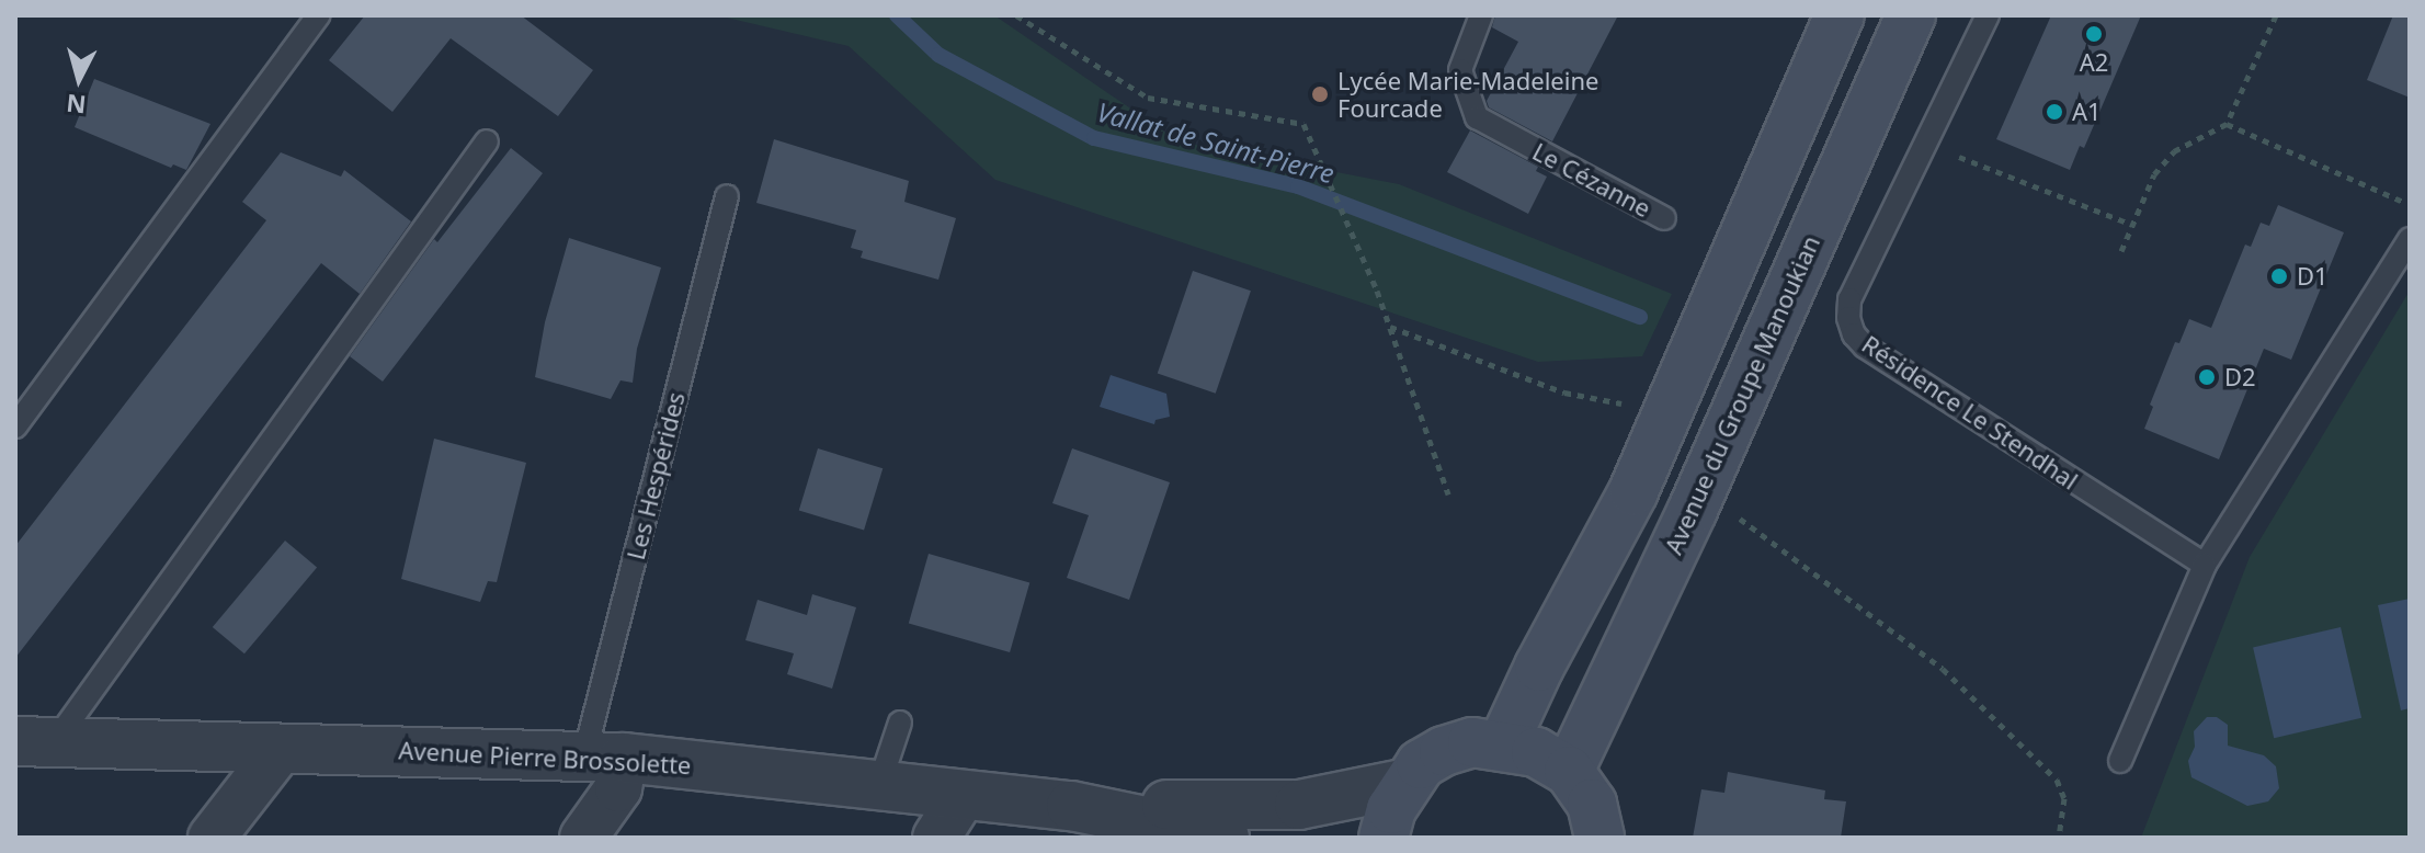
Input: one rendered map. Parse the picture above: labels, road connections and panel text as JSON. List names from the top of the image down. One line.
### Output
{"streets":{"main road":["Avenue du Groupe Manoukian"],"street":["Avenue Pierre Brossolette"],"lane":["Le Cézanne","Résidence Le Stendhal","Les Hespérides"]},"crossings":[["Les Hespérides","Avenue Pierre Brossolette"]],"water":["Vallat de Saint-Pierre"],"places":["A2","Lycée Marie-Madeleine Fourcade","A1","D1","D2"],"north":"bottom"}
